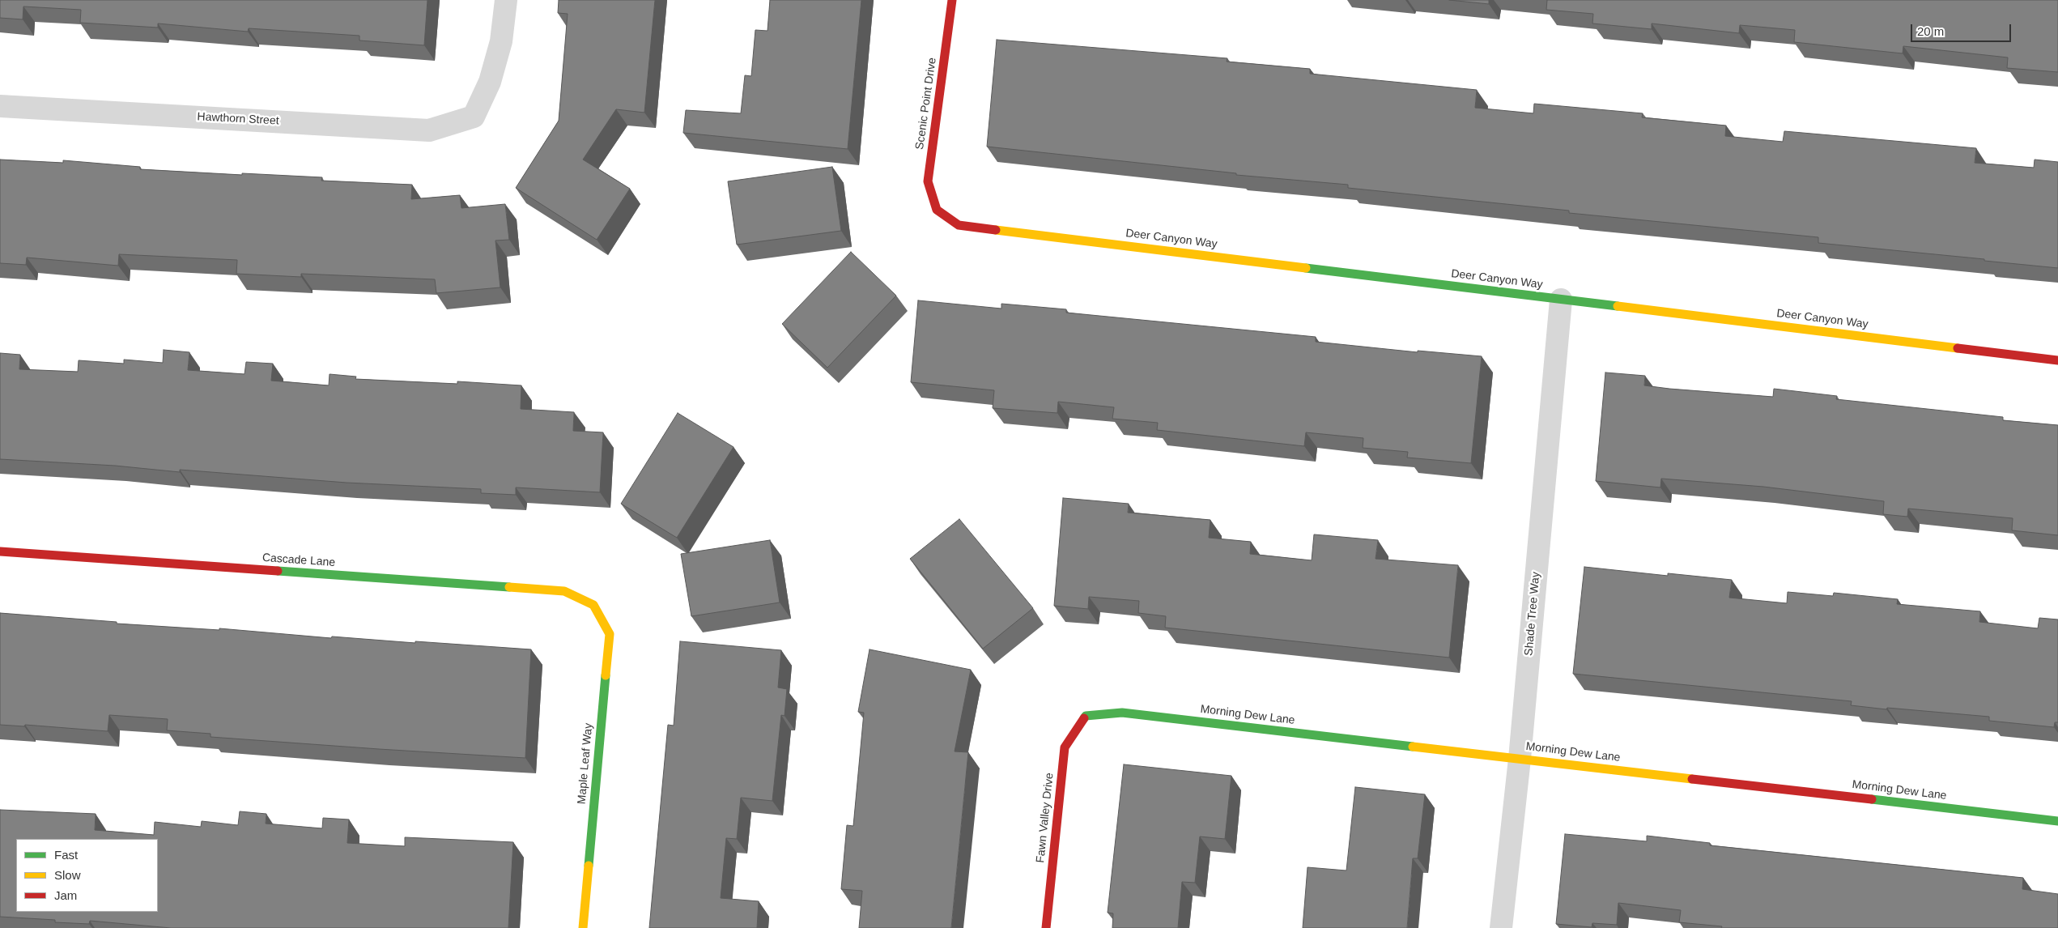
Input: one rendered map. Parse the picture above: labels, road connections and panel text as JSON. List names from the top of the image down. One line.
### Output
{"streets":{"street":["Scenic Point Drive","Hawthorn Street","Deer Canyon Way","Cascade Lane","Shade Tree Way","Morning Dew Lane","Maple Leaf Way","Fawn Valley Drive"]},"crossings":[["Scenic Point Drive","Deer Canyon Way"],["Deer Canyon Way","Shade Tree Way"],["Cascade Lane","Maple Leaf Way"],["Shade Tree Way","Morning Dew Lane"],["Morning Dew Lane","Fawn Valley Drive"]],"legend":["Fast","Slow","Jam"],"scale_bar":"20 m"}
